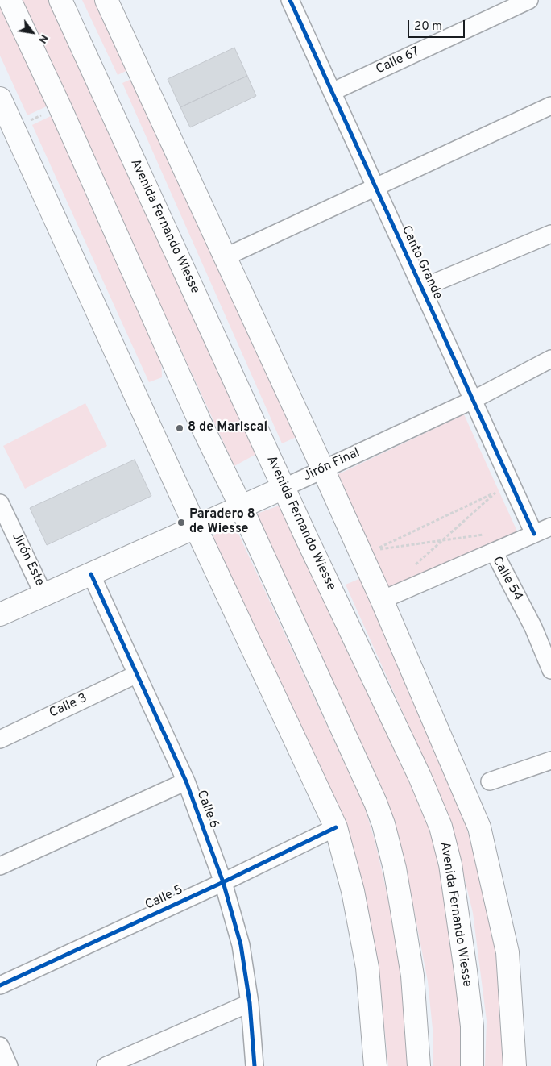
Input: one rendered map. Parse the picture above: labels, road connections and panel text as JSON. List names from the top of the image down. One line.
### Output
{"streets":{"main road":["Avenida Fernando Wiesse","Jirón Final"],"street":["Calle 67","Canto Grande","Jirón Este","Calle 54","Calle 3","Calle 6","Calle 5"]},"crossings":[["Calle 67","Canto Grande"],["Avenida Fernando Wiesse","Jirón Final"],["Canto Grande","Jirón Final"],["Jirón Final","Jirón Este"],["Jirón Final","Calle 6"],["Calle 3","Calle 6"],["Calle 6","Calle 5"]],"places":["8 de Mariscal","Paradero 8 de Wiesse"],"scale_bar":"20 m","north":"bottom right"}
